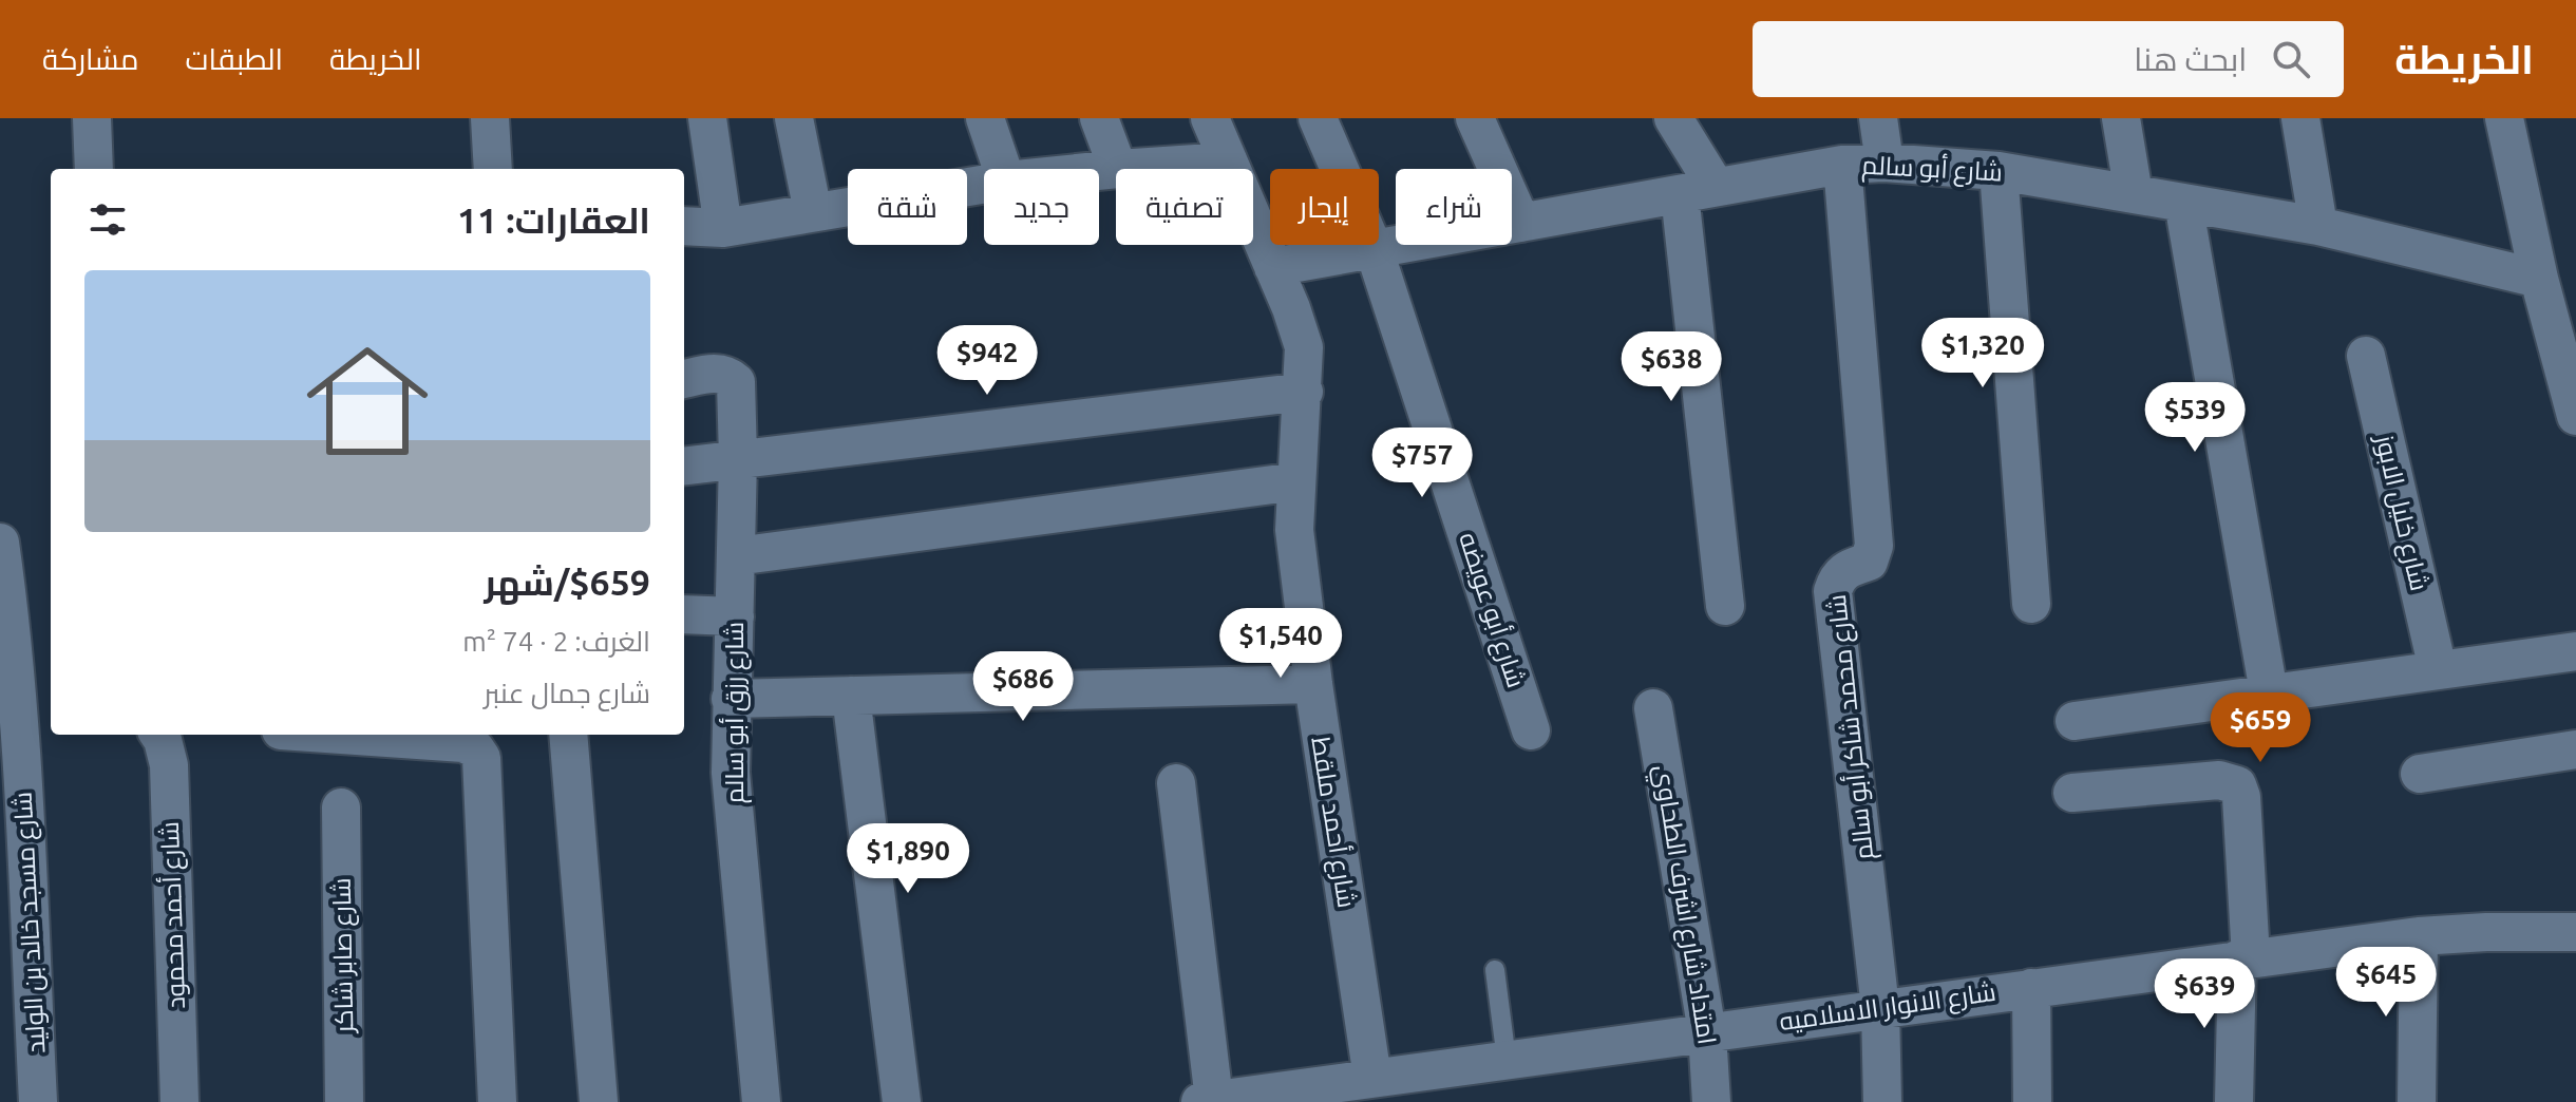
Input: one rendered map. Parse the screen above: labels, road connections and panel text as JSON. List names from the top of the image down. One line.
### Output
{"streets":{"street":["شارع أبو سالم","شارع خليل الابوز","شارع أبو عويضه","شارع رزق أبو سالم","شارع محمد شاكر أبو سالم","شارع أحمد ملقط","امتداد شارع اشرف الطحاوي","شارع أحمد محمود","شارع مسجد خالد بن الوليد","شارع صابر شاكر","شارع الانوار الاسلاميه"]},"crossings":[["شارع أبو سالم","شارع أبو عويضه"],["شارع أبو سالم","شارع محمد شاكر أبو سالم"],["شارع أبو سالم","شارع أحمد ملقط"],["شارع محمد شاكر أبو سالم","شارع الانوار الاسلاميه"],["شارع أحمد ملقط","شارع الانوار الاسلاميه"],["امتداد شارع اشرف الطحاوي","شارع الانوار الاسلاميه"]],"page":{"header":"الخريطة","search":"ابحث هنا","nav":["الخريطة","الطبقات","مشاركة"],"chip":["شراء","إيجار","تصفية","جديد","شقة"],"heading":"العقارات: 11","list":[{"name":"$659/شهر","note":"الغرف: 2 · 74 m² · شارع جمال عنبر"}],"price":["$1,320","$942","$638","$539","$757","$1,540","$686","$659","$1,890","$645","$639"]}}
